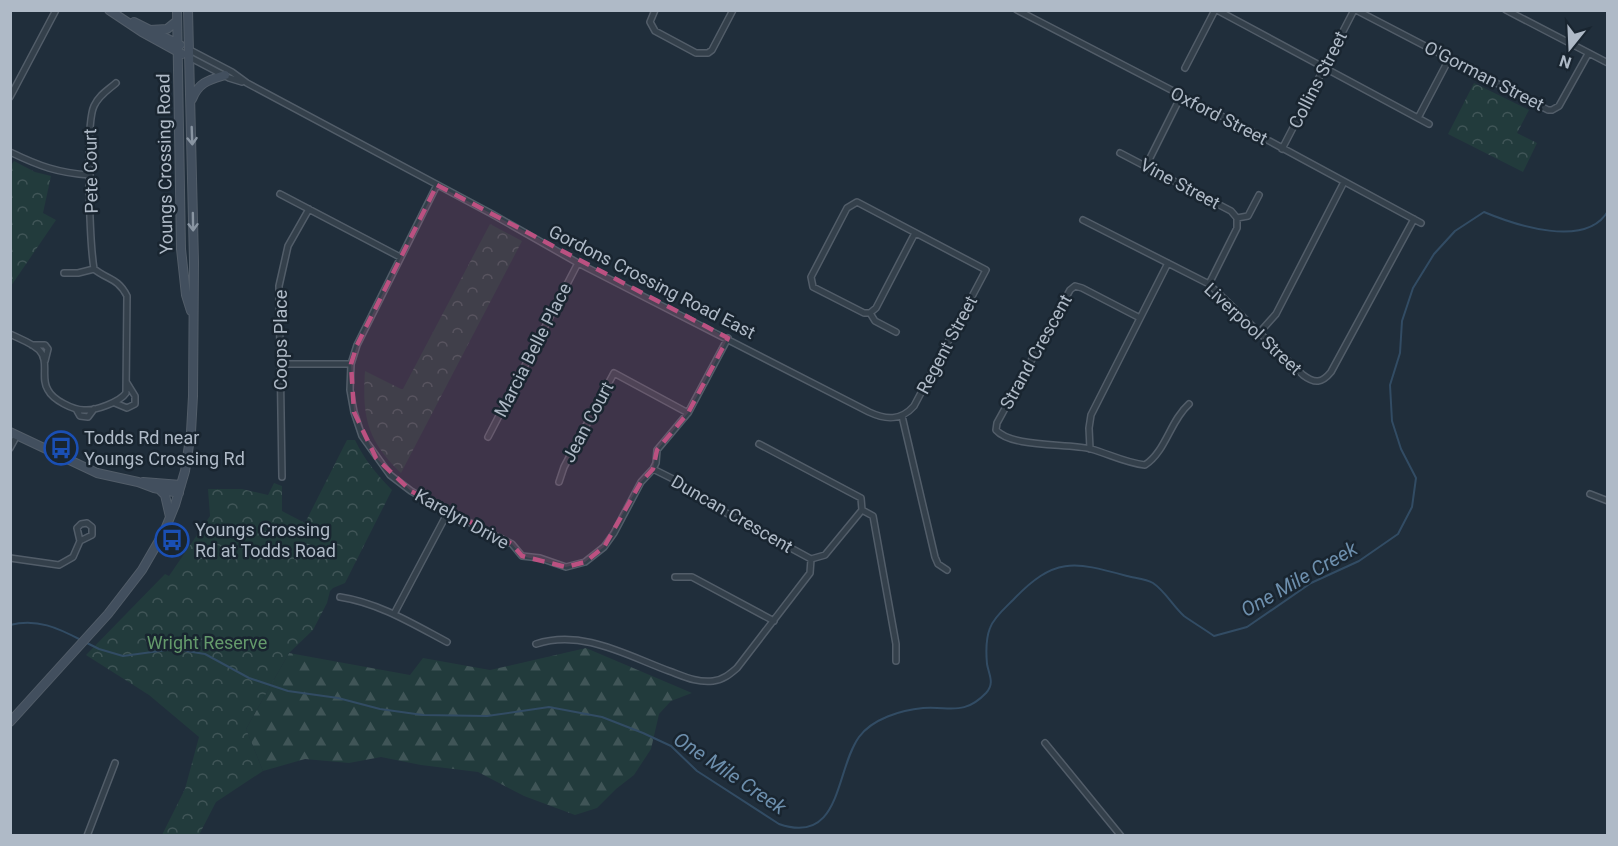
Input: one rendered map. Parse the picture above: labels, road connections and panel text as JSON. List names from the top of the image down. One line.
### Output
{"streets":{"main road":["Youngs Crossing Road"],"street":["O'Gorman Street","Collins Street","Oxford Street","Pete Court","Vine Street","Gordons Crossing Road East","Liverpool Street","Coops Place","Regent Street","Marcia Belle Place","Strand Crescent","Jean Court","Duncan Crescent","Karelyn Drive"]},"crossings":[["O'Gorman Street","Collins Street"],["Collins Street","Oxford Street"],["Oxford Street","Liverpool Street"],["Youngs Crossing Road","Gordons Crossing Road East"],["Vine Street","Liverpool Street"],["Gordons Crossing Road East","Regent Street"],["Gordons Crossing Road East","Marcia Belle Place"],["Gordons Crossing Road East","Karelyn Drive"],["Jean Court","Karelyn Drive"],["Duncan Crescent","Karelyn Drive"]],"water":["One Mile Creek"],"parks":["Wright Reserve"],"places":{"bus stop":["Todds Rd near Youngs Crossing Rd","Youngs Crossing Rd at Todds Road"]},"north":"bottom"}
